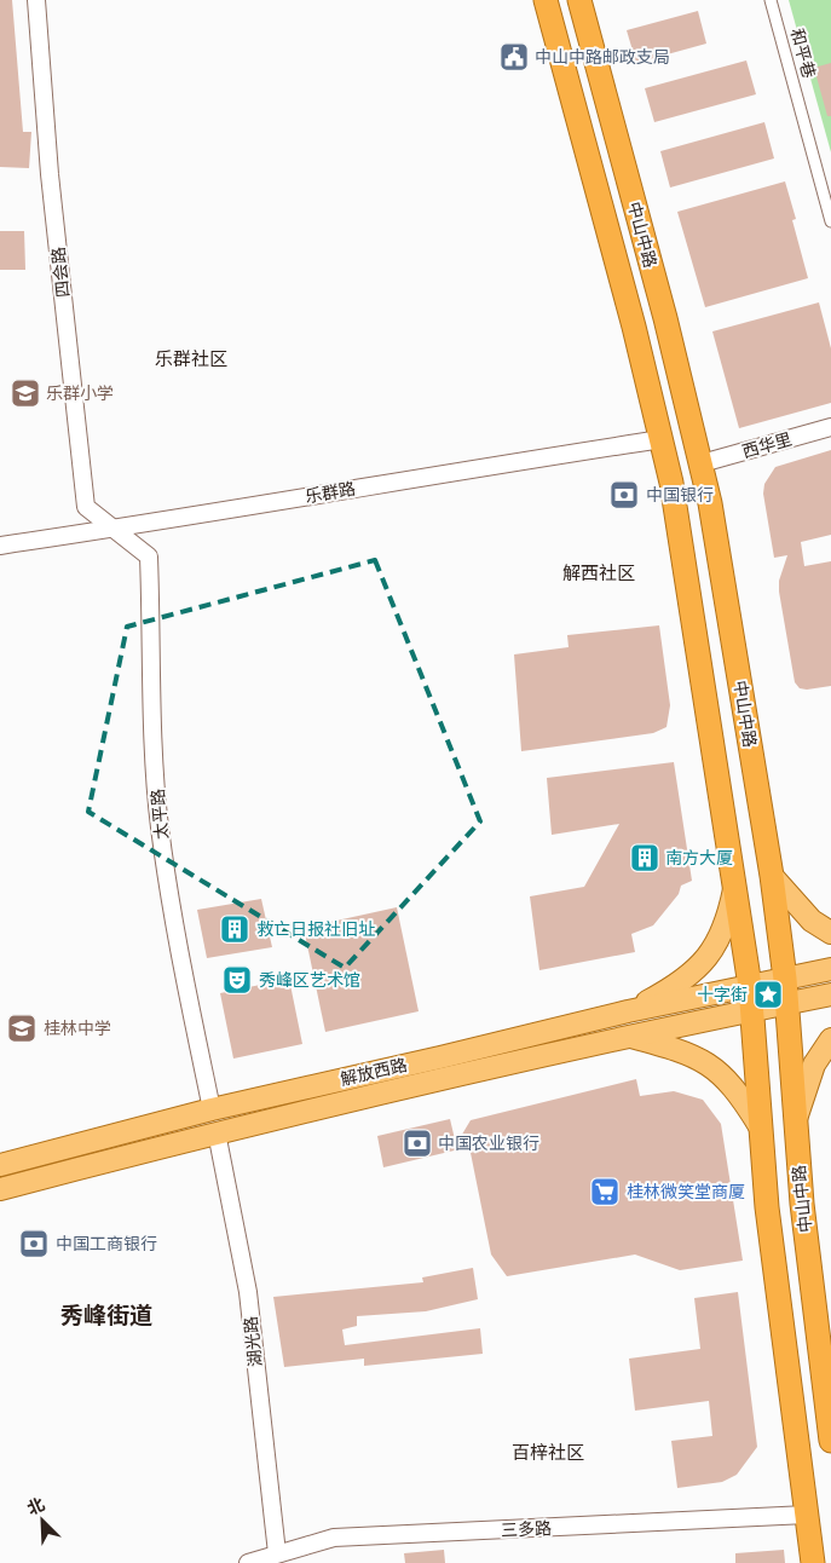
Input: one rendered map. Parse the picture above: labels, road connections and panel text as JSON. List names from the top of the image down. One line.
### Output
{"streets":{"highway":["中山中路"],"main road":["解放西路"],"street":["和平巷","四会路","西华里","乐群路","太平路","湖光路","三多路"]},"crossings":[["中山中路","西华里"],["中山中路","乐群路"],["中山中路","解放西路"],["中山中路","三多路"],["四会路","乐群路"],["四会路","太平路"],["乐群路","太平路"],["太平路","解放西路"],["解放西路","湖光路"],["湖光路","三多路"]],"districts":["乐群社区","解西社区","秀峰街道","百梓社区"],"places":{"public building":["中山中路邮政支局"],"school or university":["乐群小学","桂林中学"],"bank":["中国银行","中国农业银行","中国工商银行"],"building":["南方大厦","救亡日报社旧址"],"theatre":["秀峰区艺术馆"],"place":["十字街"],"supermarket":["桂林微笑堂商厦"]},"north":"top left"}
